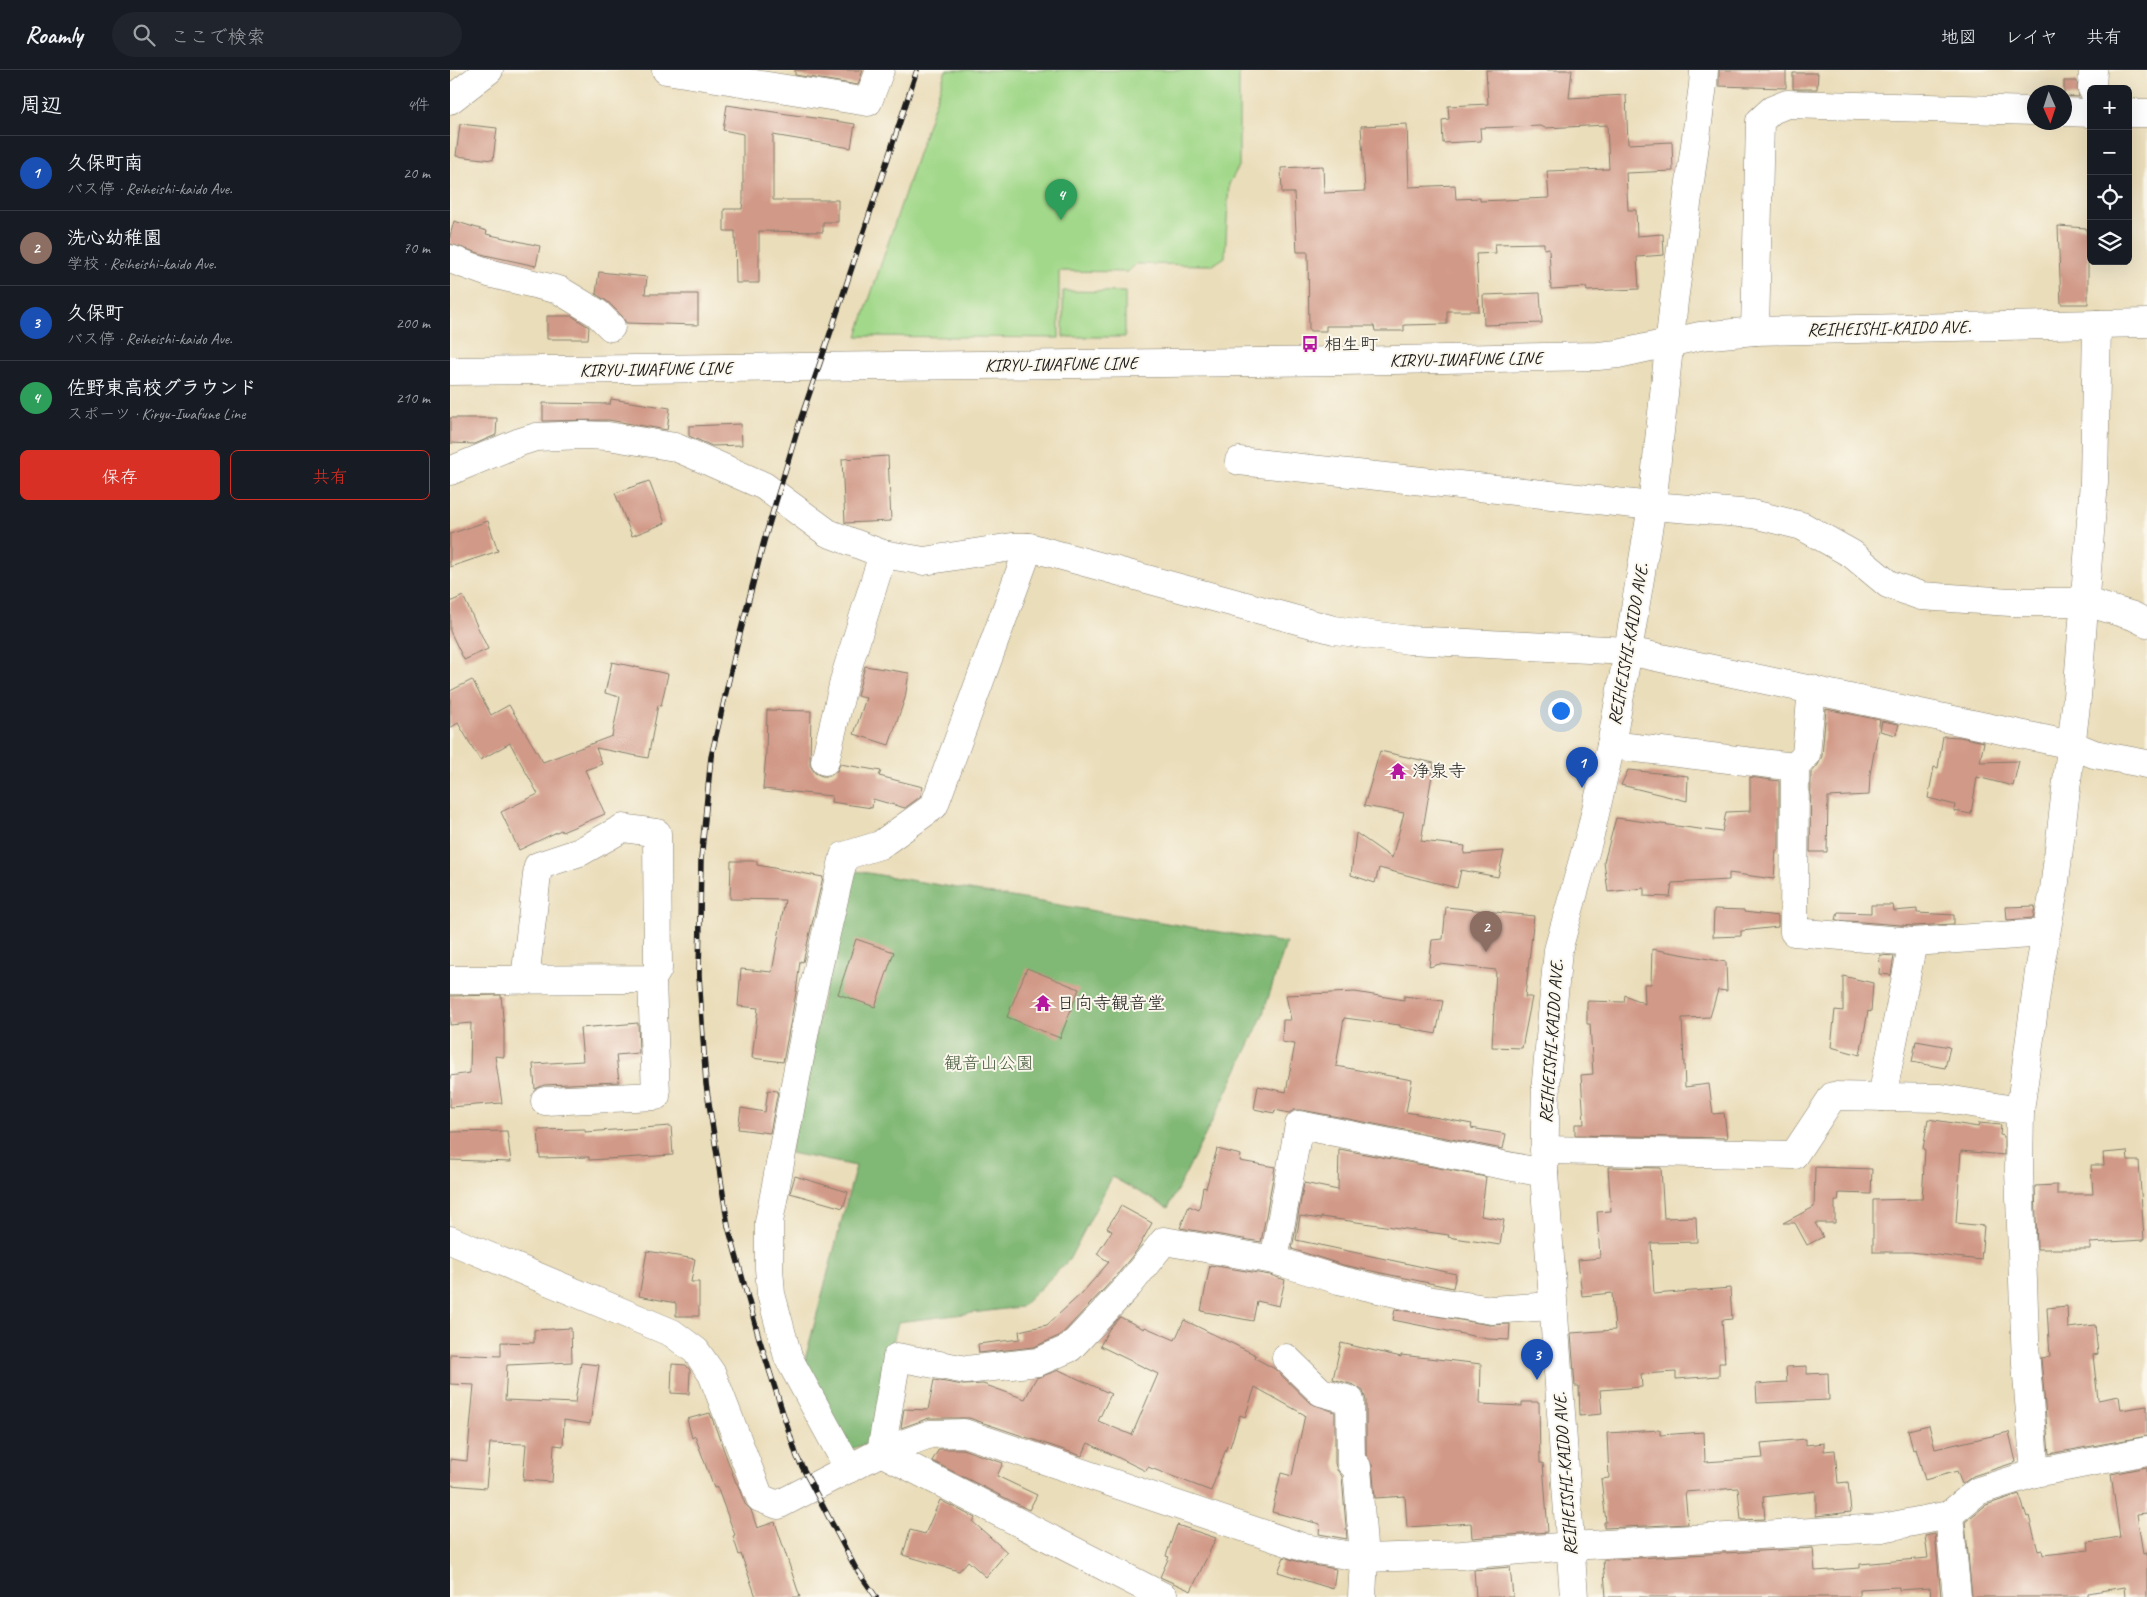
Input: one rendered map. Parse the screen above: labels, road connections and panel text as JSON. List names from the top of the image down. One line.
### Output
{"streets":{"street":["REIHEISHI-KAIDO AVE.","KIRYU-IWAFUNE LINE"]},"crossings":[["REIHEISHI-KAIDO AVE.","KIRYU-IWAFUNE LINE"]],"parks":["観音山公園"],"places":{"bus stop":["相生町"],"temple":["浄泉寺","日向寺観音堂"]},"north":"bottom","page":{"header":"Roamly","search":"ここで検索","nav":["地図","レイヤ","共有"],"heading":["周辺","4件"],"map_buttons":["+","−"],"list":[{"mark":"1","name":"久保町南","note":"バス停 · Reiheishi-kaido Ave.","value":"20 m"},{"mark":"2","name":"洗心幼稚園","note":"学校 · Reiheishi-kaido Ave.","value":"70 m"},{"mark":"3","name":"久保町","note":"バス停 · Reiheishi-kaido Ave.","value":"200 m"},{"mark":"4","name":"佐野東高校グラウンド","note":"スポーツ · Kiryu-Iwafune Line","value":"210 m"}],"pins":["4","1","2","3"],"buttons":["保存","共有"]}}
